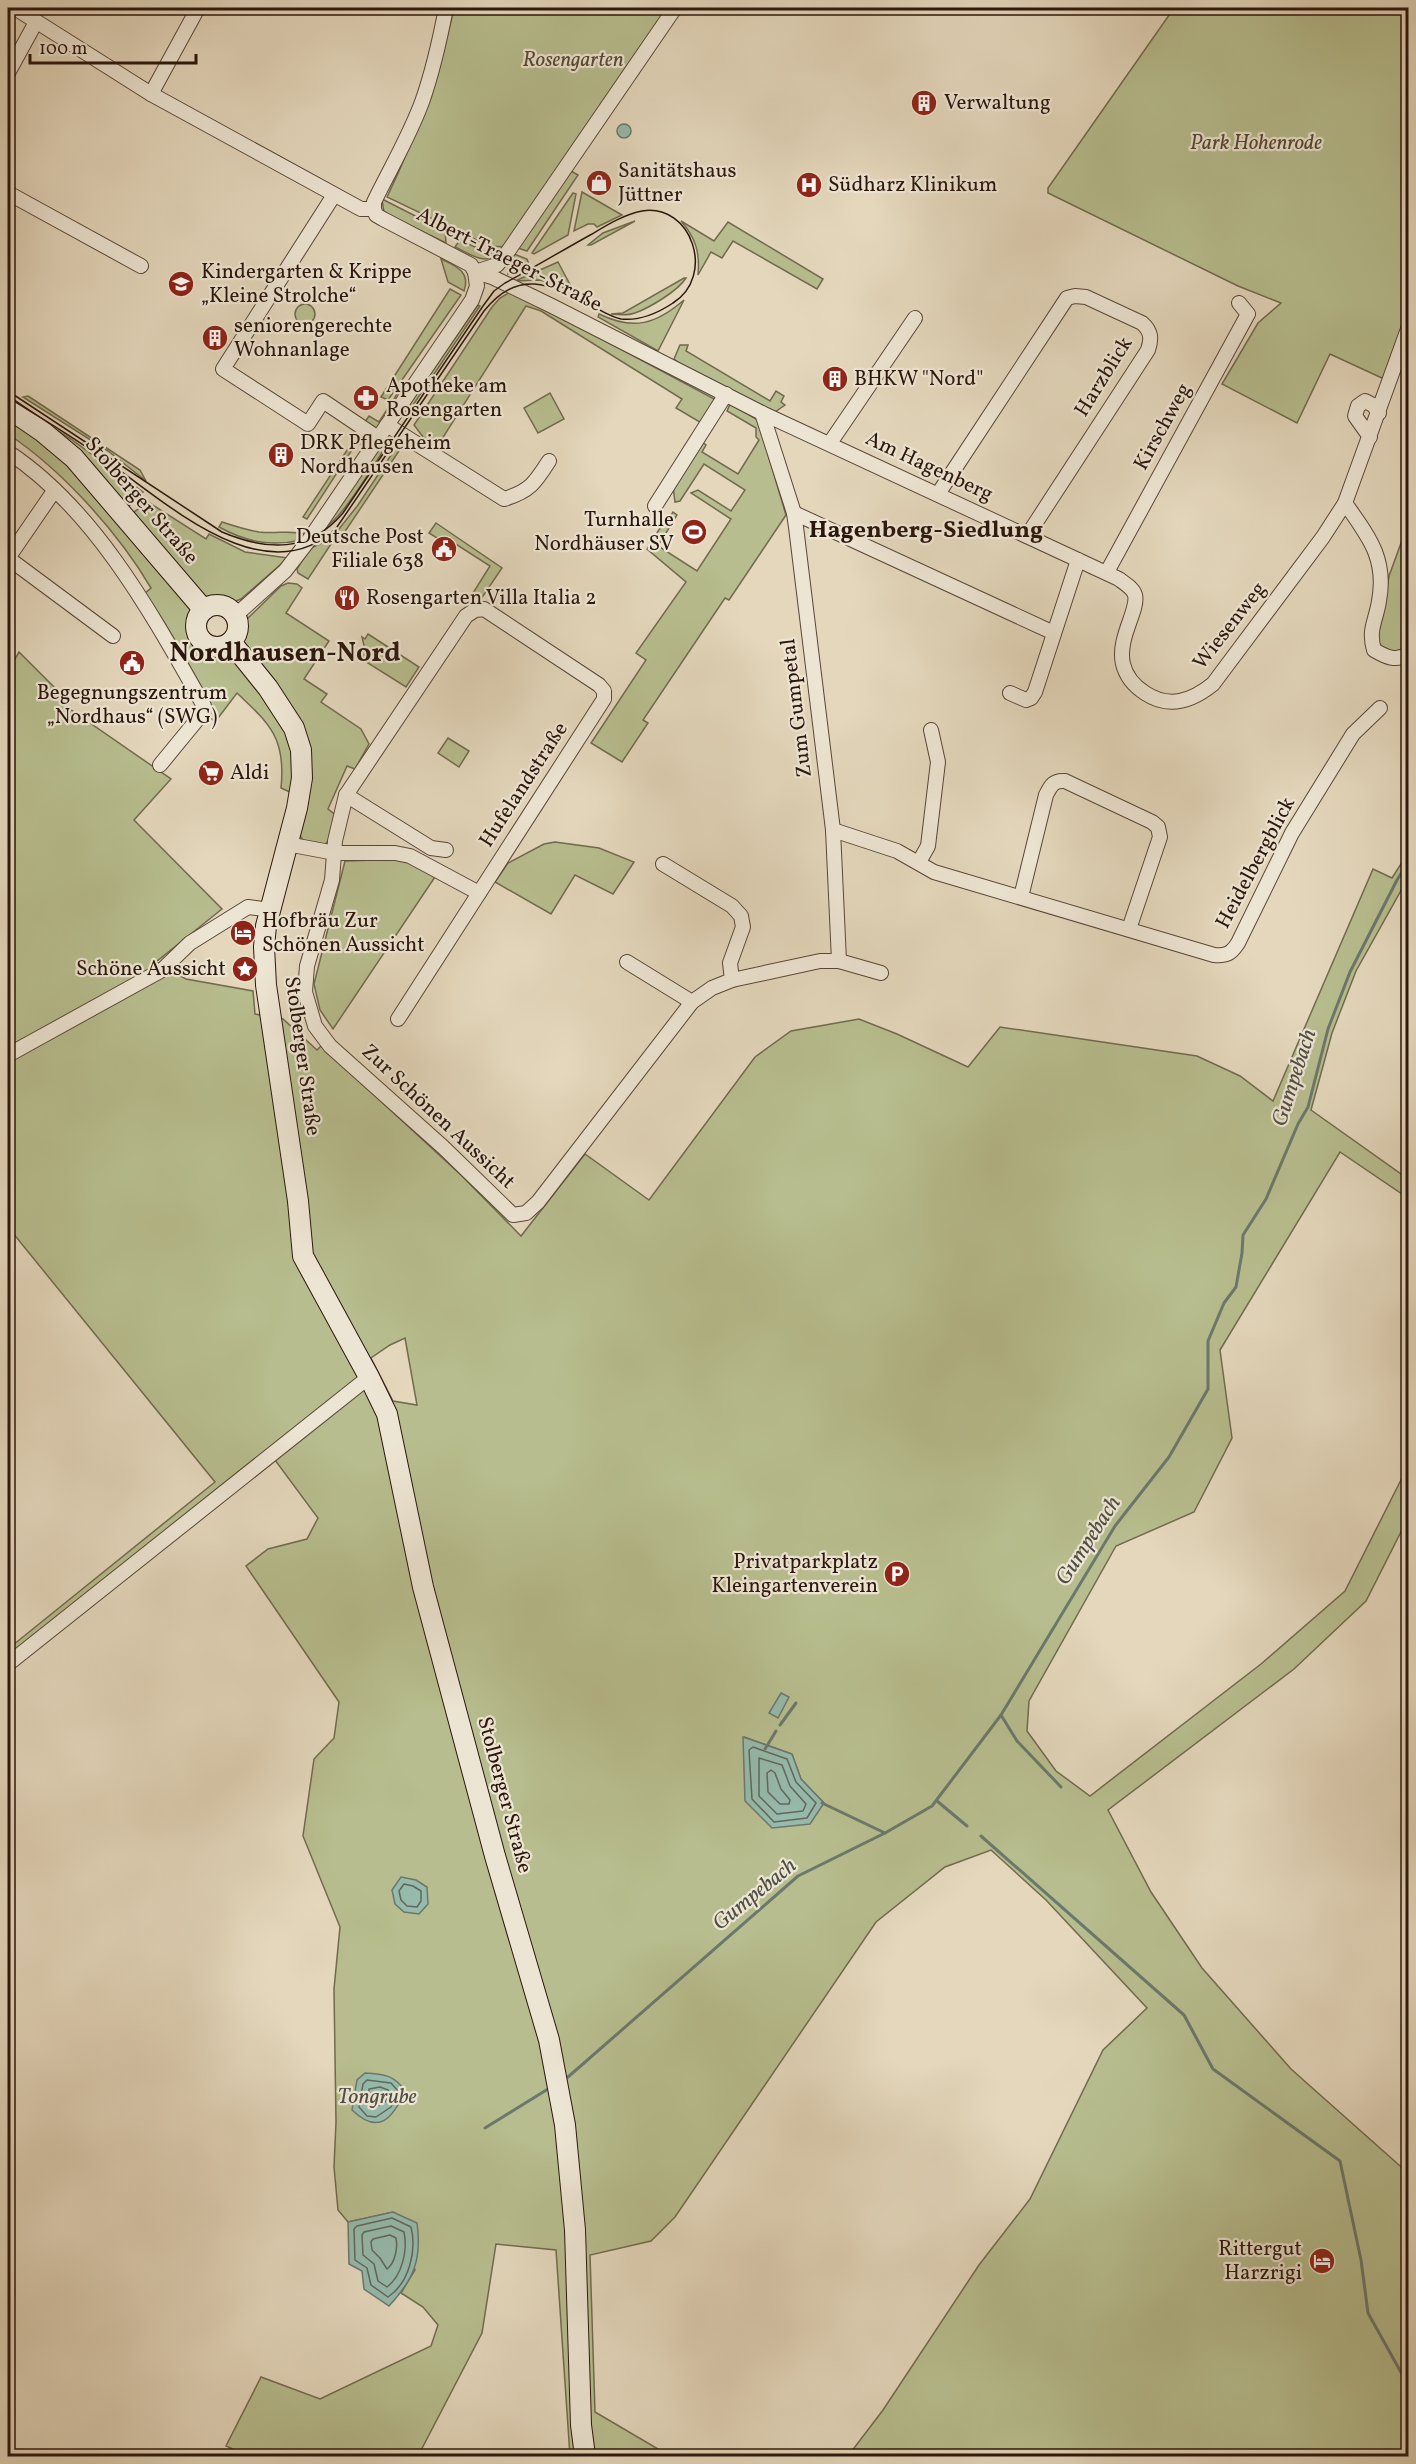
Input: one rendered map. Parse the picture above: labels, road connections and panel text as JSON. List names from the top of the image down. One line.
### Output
{"streets":{"main road":["Stolberger Straße"],"street":["Albert-Traeger-Straße","Harzblick","Kirschweg","Am Hagenberg","Wiesenweg","Zum Gumpetal","Hufelandstraße","Heidelbergblick","Zur Schönen Aussicht"]},"crossings":[["Albert-Traeger-Straße","Am Hagenberg"],["Albert-Traeger-Straße","Zum Gumpetal"],["Harzblick","Am Hagenberg"],["Kirschweg","Am Hagenberg"],["Kirschweg","Wiesenweg"],["Am Hagenberg","Wiesenweg"],["Am Hagenberg","Zum Gumpetal"],["Zum Gumpetal","Heidelbergblick"],["Zum Gumpetal","Zur Schönen Aussicht"]],"districts":["Hagenberg-Siedlung","Nordhausen-Nord"],"water":["Gumpebach","Tongrube"],"parks":["Rosengarten","Park Hohenrode"],"places":{"building":["Verwaltung","seniorengerechte Wohnanlage","BHKW \"Nord\"","DRK Pflegeheim Nordhausen"],"shop":["Sanitätshaus Jüttner"],"hospital":["Südharz Klinikum"],"school or university":["Kindergarten & Krippe „Kleine Strolche“"],"pharmacy":["Apotheke am Rosengarten"],"sports":["Turnhalle Nordhäuser SV"],"public building":["Deutsche Post Filiale 638","Begegnungszentrum „Nordhaus“ (SWG)"],"restaurant":["Rosengarten Villa Italia 2"],"supermarket":["Aldi"],"hotel":["Hofbräu Zur Schönen Aussicht","Rittergut Harzrigi"],"place":["Schöne Aussicht"],"parking":["Privatparkplatz Kleingartenverein"]},"scale_bar":"100 m"}
